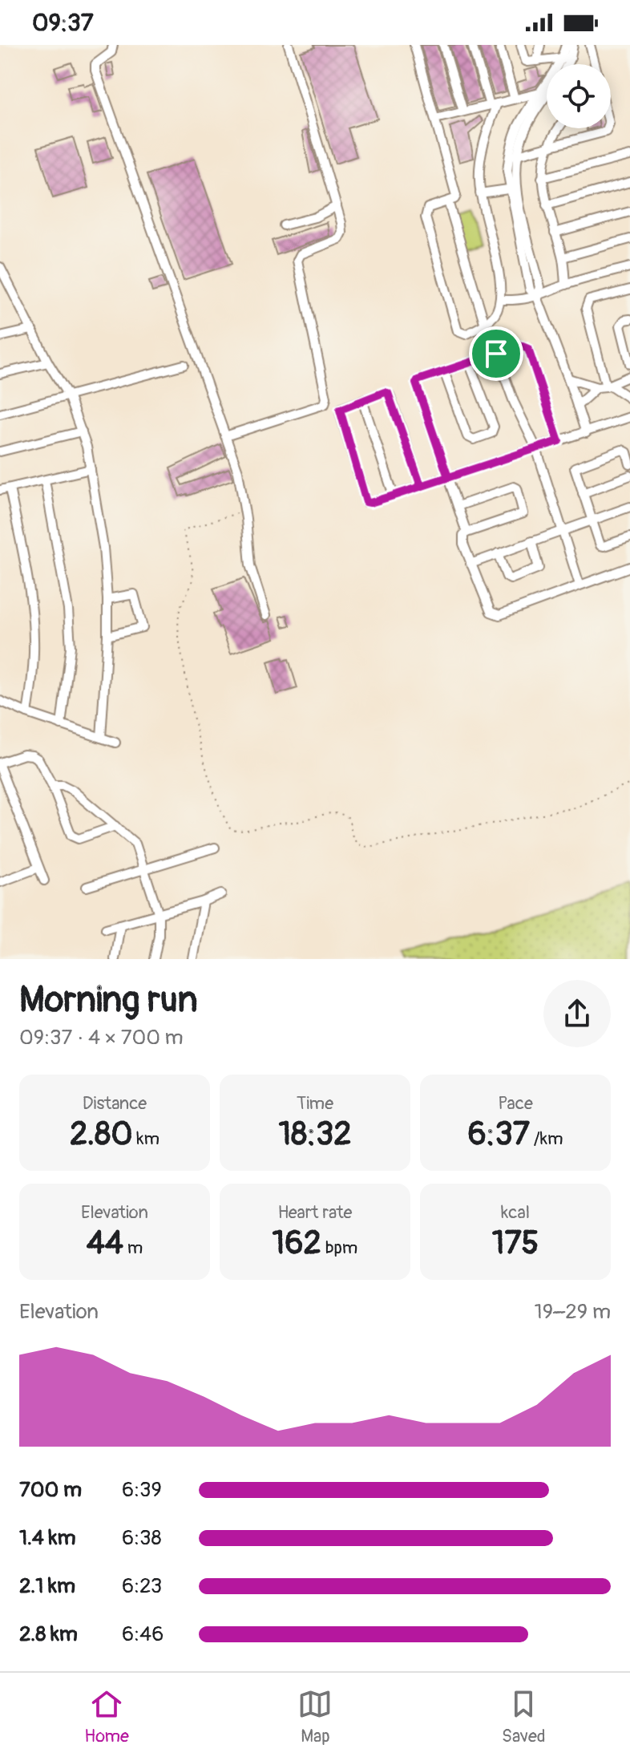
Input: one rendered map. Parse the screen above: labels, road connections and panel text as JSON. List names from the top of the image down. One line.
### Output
{"page":{"status":"09:37","heading":["Morning run","09:37 · 4 × 700 m"],"stats":[["Distance","2.80 km"],["Time","18:32"],["Pace","6:37 /km"],["Elevation","44 m"],["Heart rate","162 bpm"],["kcal","175"]],"chart":["Elevation","19–29 m"],"list":[{"name":"700 m","note":"6:39"},{"name":"1.4 km","note":"6:38"},{"name":"2.1 km","note":"6:23"},{"name":"2.8 km","note":"6:46"}],"tabs":["Home","Map","Saved"]}}
